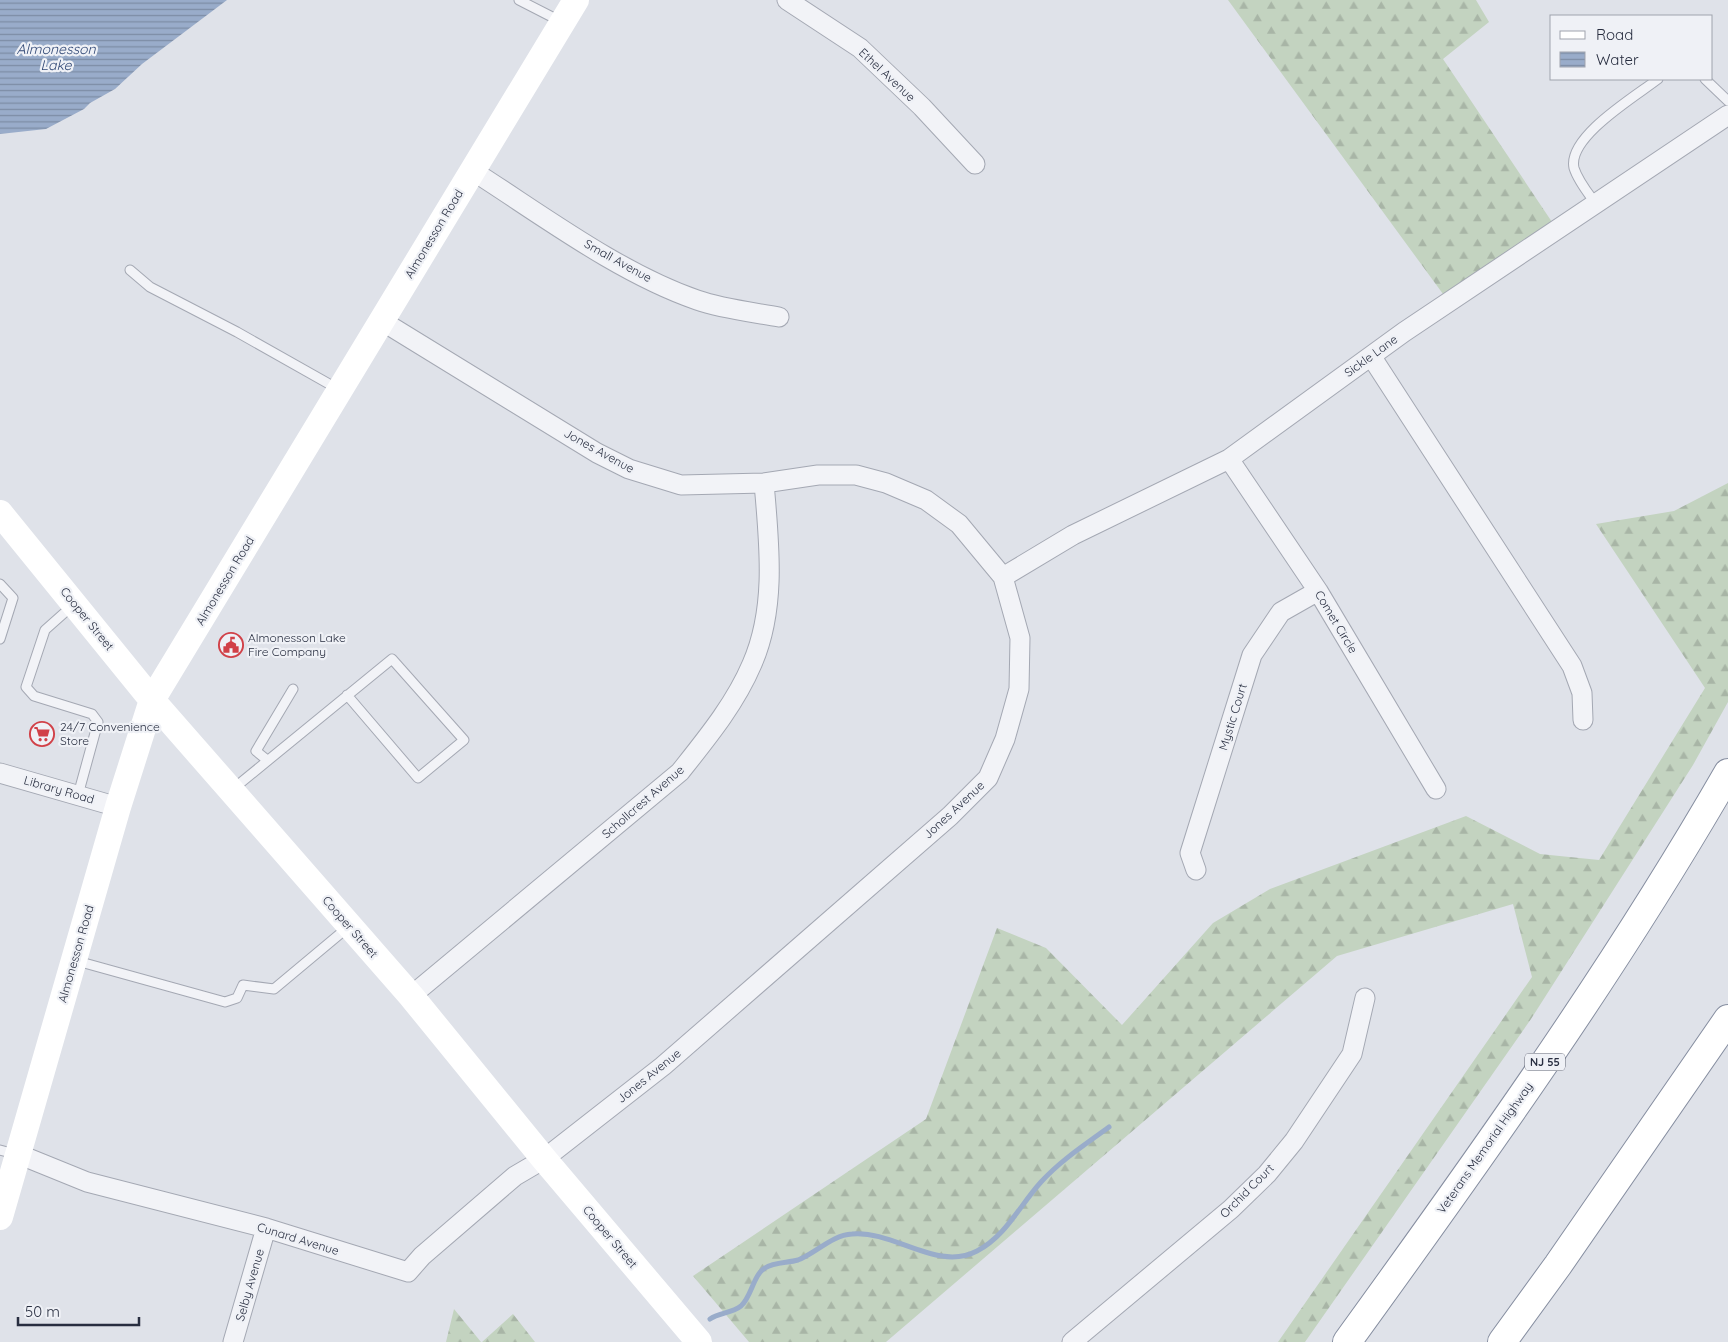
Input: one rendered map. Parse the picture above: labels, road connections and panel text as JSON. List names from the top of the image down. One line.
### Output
{"streets":{"highway":["NJ 55","Veterans Memorial Highway"],"street":["Ethel Avenue","Almonesson Road","Small Avenue","Sickle Lane","Jones Avenue","Cooper Street","Comet Circle","Mystic Court","Library Road","Schollcrest Avenue","Orchid Court","Cunard Avenue","Selby Avenue"]},"crossings":[["Almonesson Road","Small Avenue"],["Almonesson Road","Jones Avenue"],["Almonesson Road","Cooper Street"],["Almonesson Road","Library Road"],["Almonesson Road","Cunard Avenue"],["Sickle Lane","Jones Avenue"],["Sickle Lane","Comet Circle"],["Jones Avenue","Cooper Street"],["Jones Avenue","Schollcrest Avenue"],["Jones Avenue","Cunard Avenue"],["Cooper Street","Schollcrest Avenue"],["Cooper Street","Cunard Avenue"],["Comet Circle","Mystic Court"],["Cunard Avenue","Selby Avenue"]],"water":["Almonesson Lake"],"places":{"public building":["Almonesson Lake Fire Company"],"supermarket":["24/7 Convenience Store"]},"legend":["Road","Water"],"scale_bar":"50 m"}
